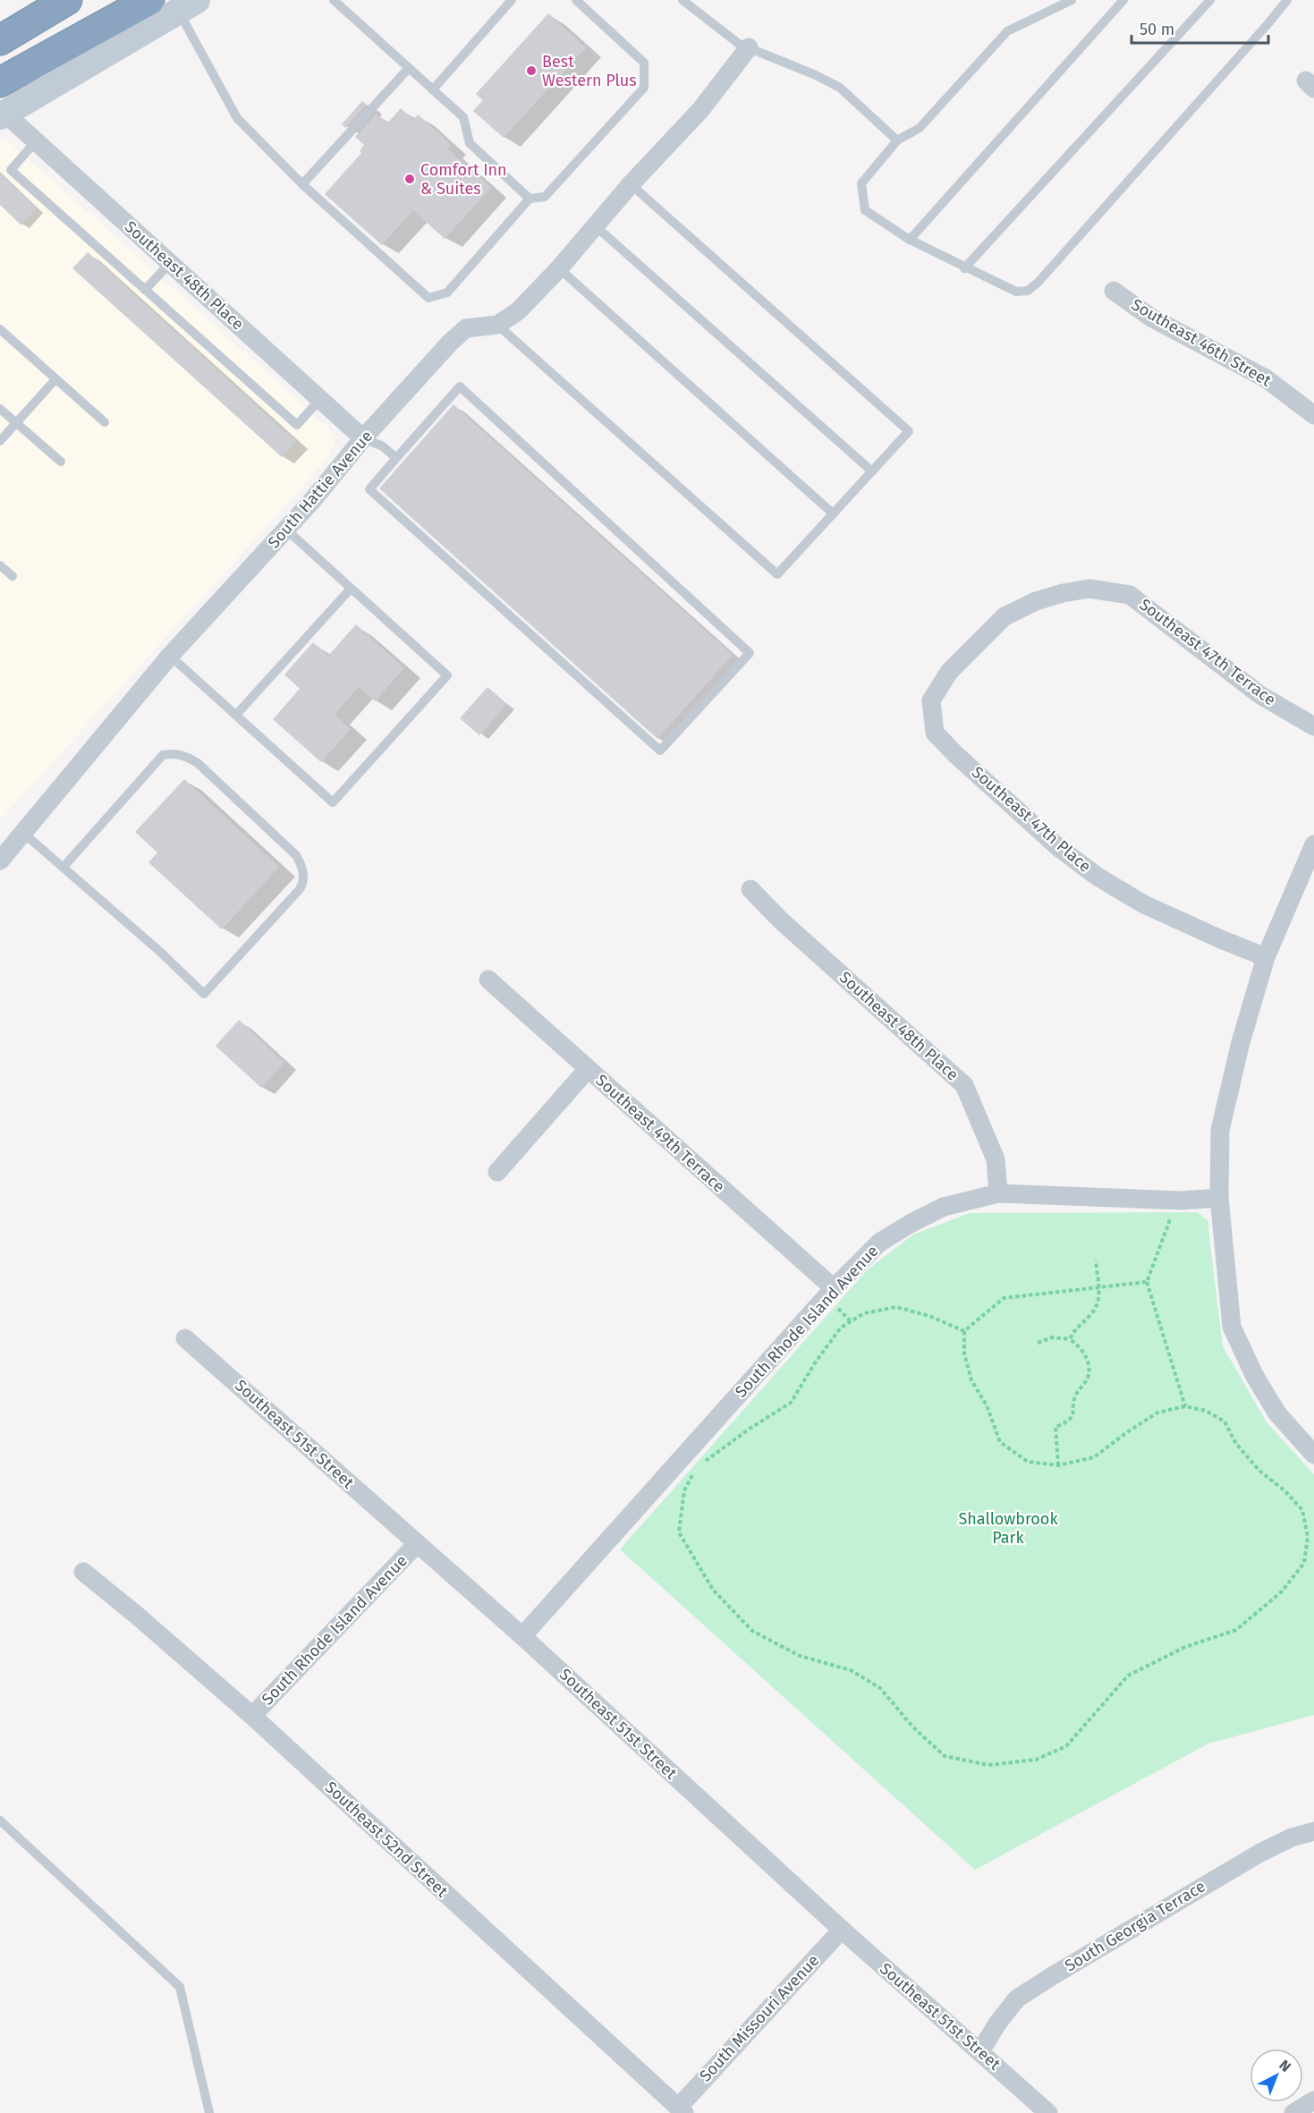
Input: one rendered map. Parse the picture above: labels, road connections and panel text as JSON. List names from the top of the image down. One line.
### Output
{"streets":{"street":["Southeast 48th Place","Southeast 46th Street","South Hattie Avenue","Southeast 47th Terrace","Southeast 47th Place","Southeast 49th Terrace","South Rhode Island Avenue","Southeast 51st Street","Southeast 52nd Street","South Georgia Terrace","South Missouri Avenue"]},"crossings":[["Southeast 48th Place","South Hattie Avenue"],["Southeast 48th Place","South Rhode Island Avenue"],["Southeast 47th Terrace","Southeast 47th Place"],["Southeast 49th Terrace","South Rhode Island Avenue"],["South Rhode Island Avenue","Southeast 51st Street"],["South Rhode Island Avenue","Southeast 52nd Street"],["Southeast 51st Street","South Georgia Terrace"],["Southeast 51st Street","South Missouri Avenue"],["Southeast 52nd Street","South Missouri Avenue"]],"parks":["Shallowbrook Park"],"places":["Best Western Plus","Comfort Inn & Suites"],"scale_bar":"50 m","north":"top right"}
